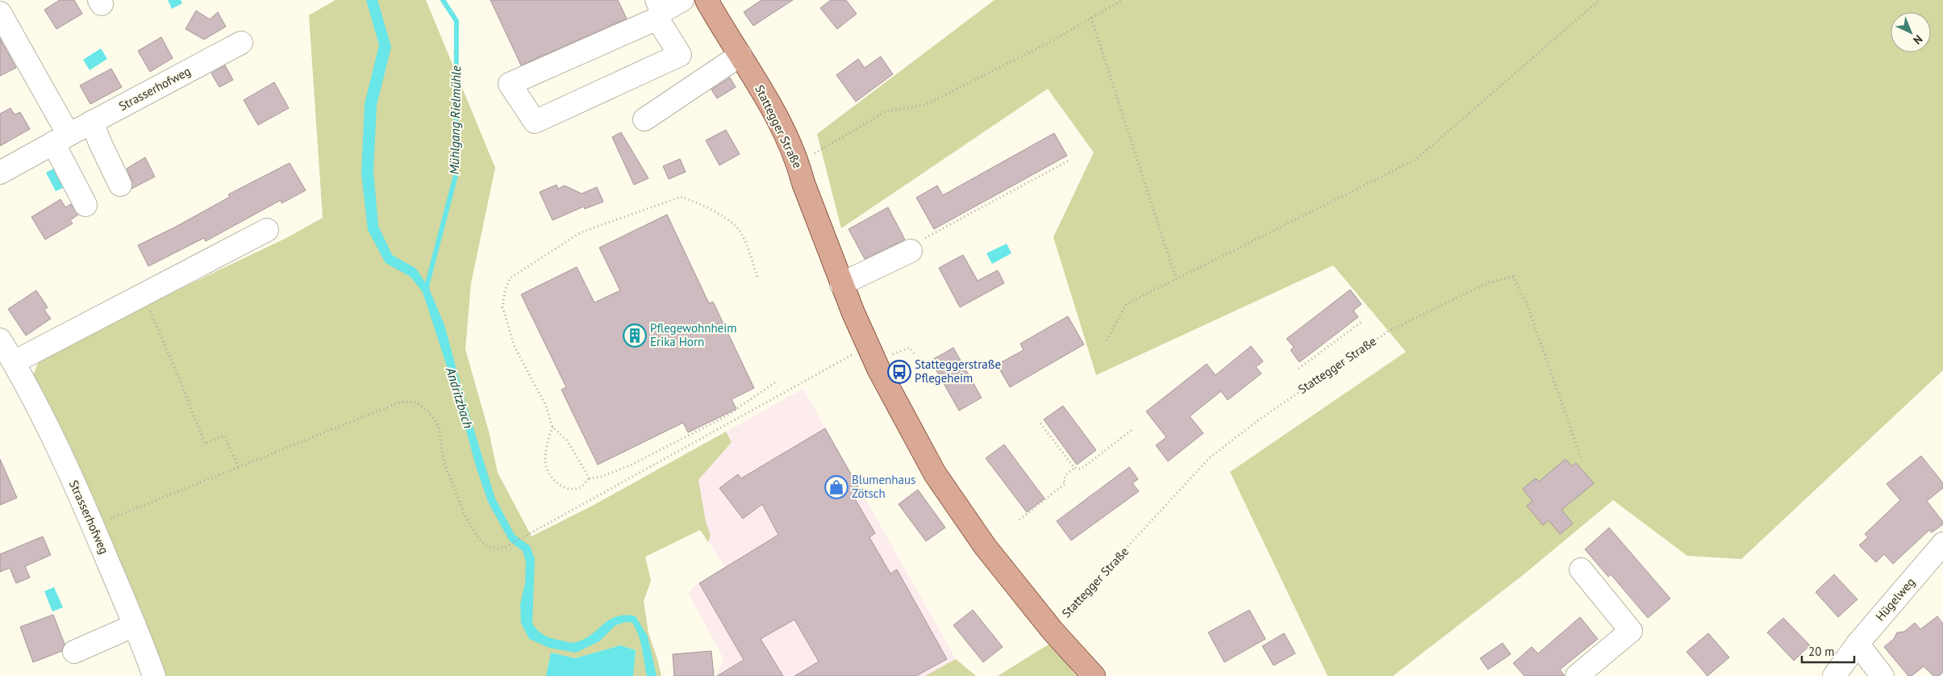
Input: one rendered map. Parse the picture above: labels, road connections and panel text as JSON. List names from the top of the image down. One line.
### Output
{"streets":{"main road":["Stattegger Straße"],"street":["Strasserhofweg","Hügelweg"]},"water":["Mühlgang Rielmühle","Andritzbach"],"places":{"building":["Pflegewohnheim Erika Horn"],"bus stop":["Statteggerstraße Pflegeheim"],"shop":["Blumenhaus Zötsch"]},"scale_bar":"20 m","north":"bottom right"}
